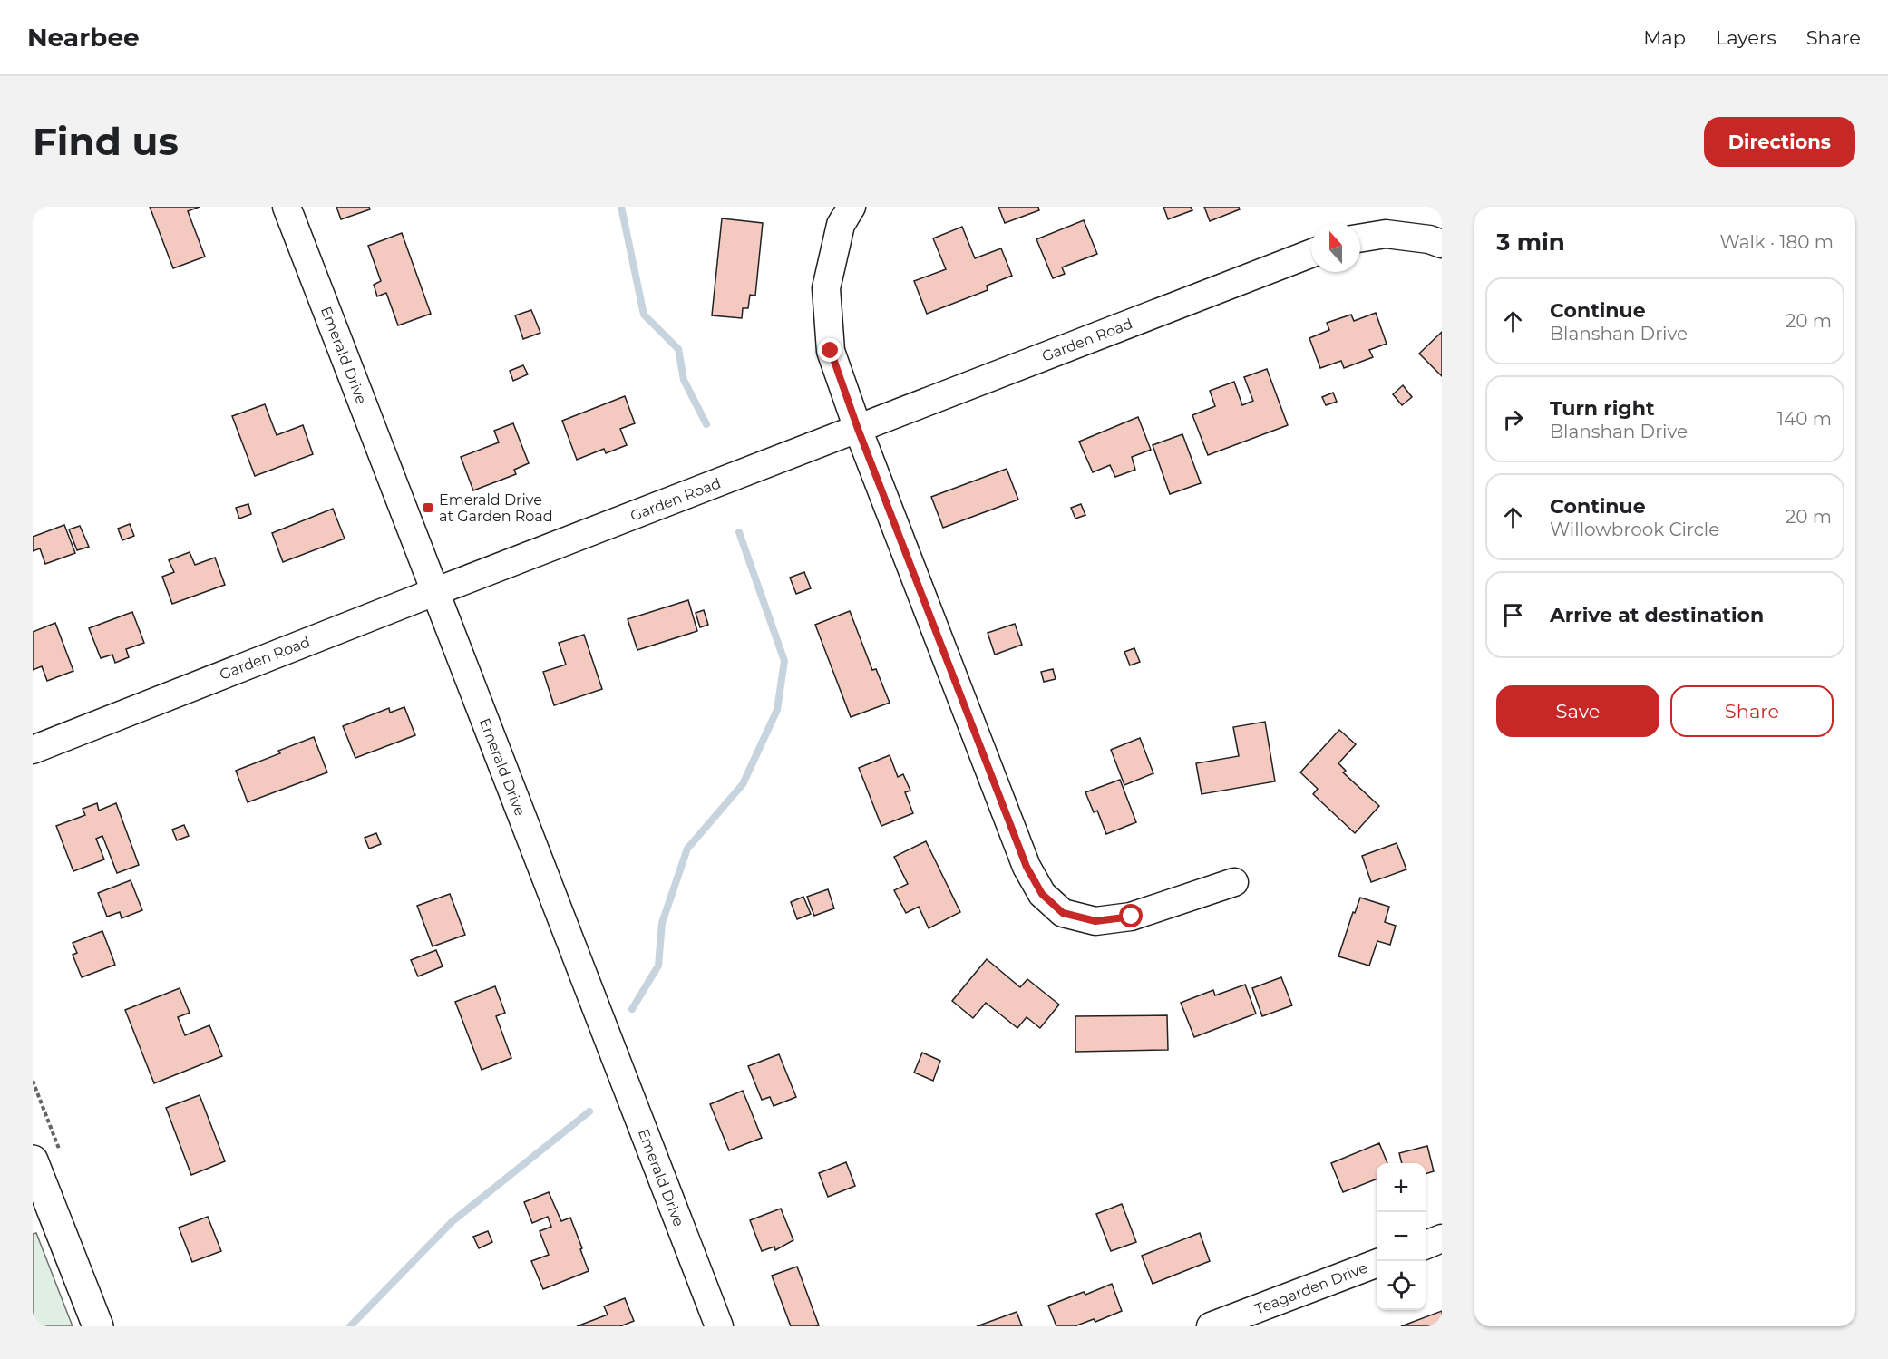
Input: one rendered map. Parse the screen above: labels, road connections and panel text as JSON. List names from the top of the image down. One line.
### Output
{"streets":{"street":["Garden Road","Emerald Drive","Teagarden Drive"]},"crossings":[["Garden Road","Emerald Drive"]],"places":{"transit":["Emerald Drive at Garden Road"]},"north":"top","page":{"header":"Nearbee","nav":["Map","Layers","Share"],"buttons":["Directions",["Save","Share"]],"title":"Find us","heading":["3 min","Walk · 180 m"],"list":[["Continue","Blanshan Drive","20 m"],["Turn right","Blanshan Drive","140 m"],["Continue","Willowbrook Circle","20 m"],"Arrive at destination"],"map_buttons":["+","−"]}}
